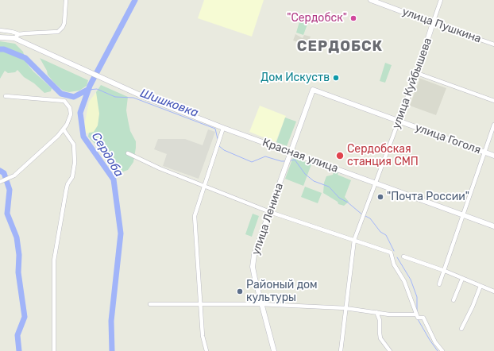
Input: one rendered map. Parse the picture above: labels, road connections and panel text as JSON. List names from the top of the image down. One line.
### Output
{"streets":{"street":["улица Пушкина","улица Куйбышева","улица Гоголя","Красная улица","улица Ленина"]},"crossings":[["улица Пушкина","улица Куйбышева"],["улица Куйбышева","улица Гоголя"],["улица Куйбышева","Красная улица"],["улица Гоголя","улица Ленина"],["Красная улица","улица Ленина"]],"districts":["СЕРДОБСК"],"water":["Шишковка","Сердоба"],"places":["\"Сердобск\"","Дом Искуств","Сердобская станция СМП","\"Почта России\"","Районый дом культуры"]}
